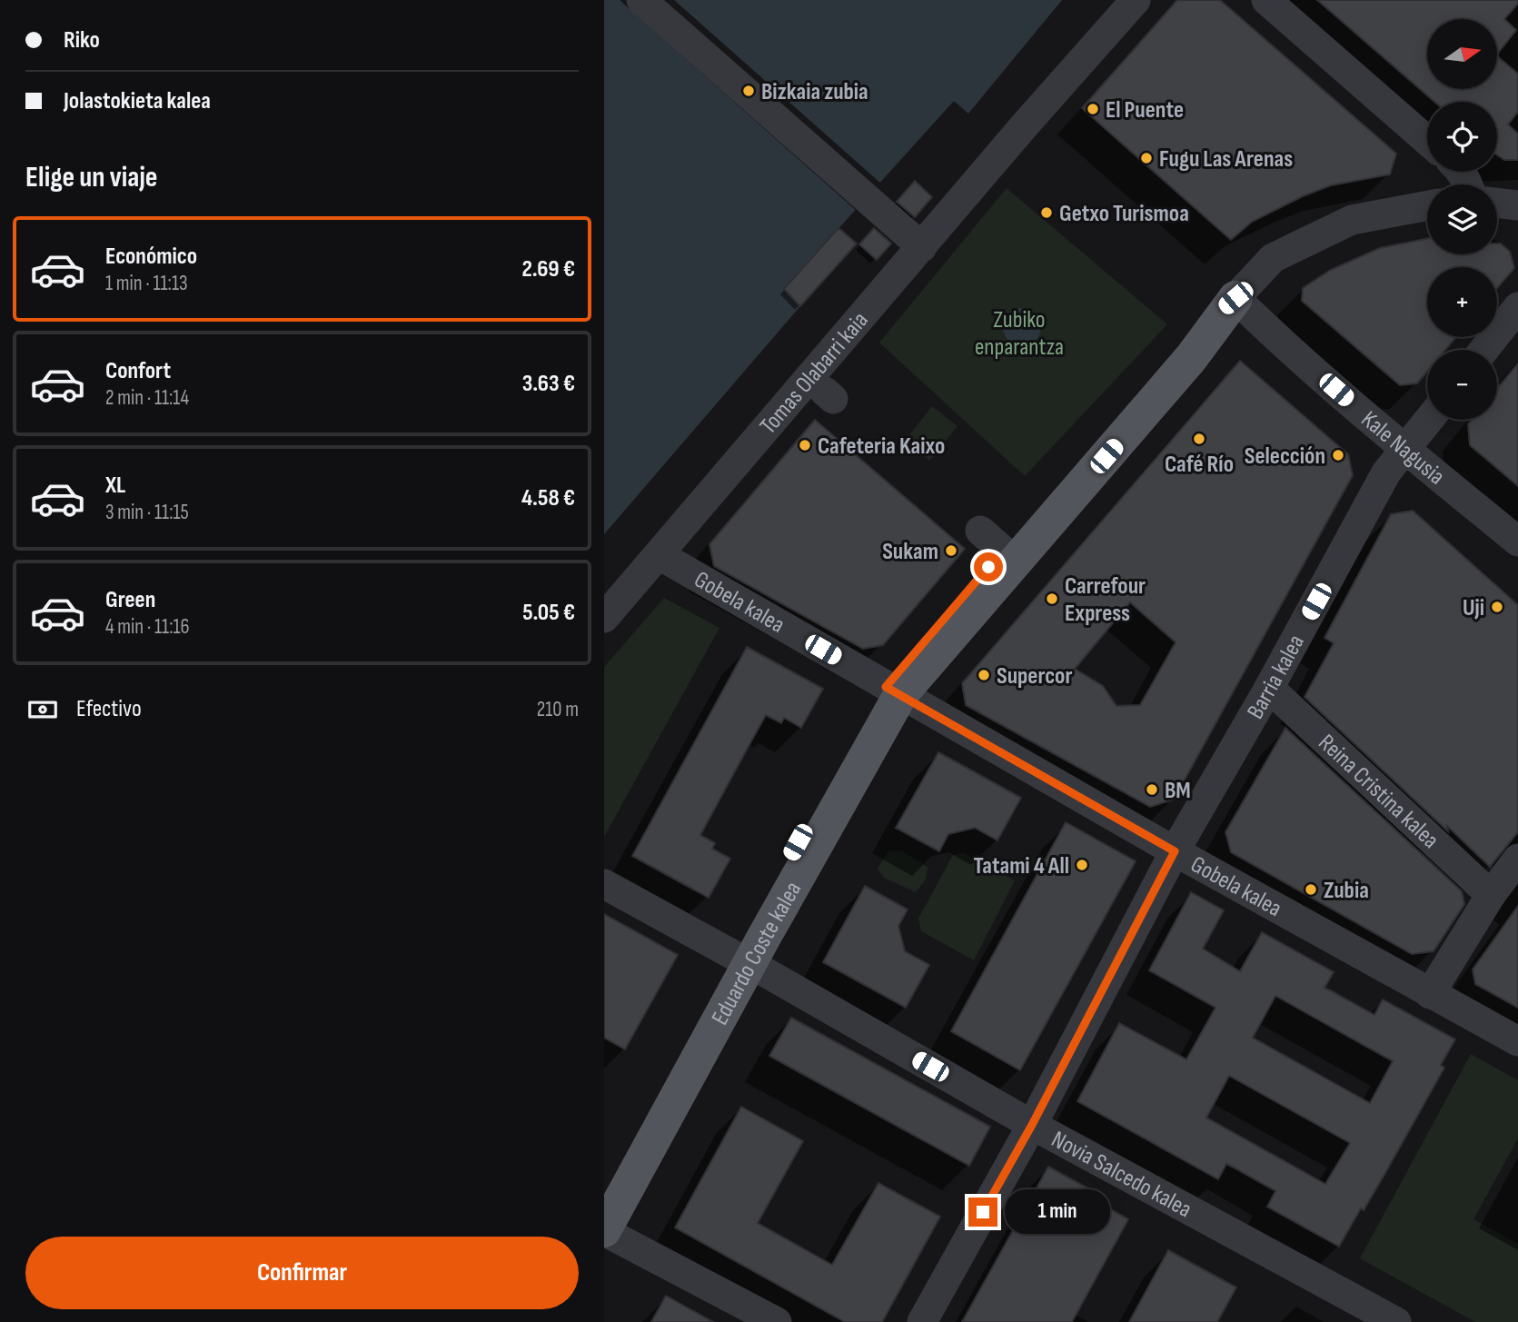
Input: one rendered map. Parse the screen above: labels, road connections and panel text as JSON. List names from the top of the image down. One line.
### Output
{"streets":{"main road":["Eduardo Coste kalea"],"street":["Tomas Olabarri kaia","Kale Nagusia","Gobela kalea","Barria kalea","Reina Cristina kalea","Novia Salcedo kalea"]},"crossings":[["Tomas Olabarri kaia","Gobela kalea"],["Kale Nagusia","Barria kalea"],["Kale Nagusia","Eduardo Coste kalea"],["Gobela kalea","Barria kalea"],["Gobela kalea","Eduardo Coste kalea"],["Barria kalea","Reina Cristina kalea"],["Barria kalea","Novia Salcedo kalea"],["Eduardo Coste kalea","Novia Salcedo kalea"]],"parks":["Zubiko enparantza"],"places":["Bizkaia zubia","El Puente","Fugu Las Arenas","Getxo Turismoa","Café Río","Cafeteria Kaixo","Selección","Sukam","Carrefour Express","Uji","Supercor","BM","Tatami 4 All","Zubia"],"north":"right","page":{"banner":["Riko","Jolastokieta kalea"],"map_buttons":["+","−"],"heading":"Elige un viaje","list":[{"name":"Económico","note":"1 min · 11:13","value":"2.69 €"},{"name":"Confort","note":"2 min · 11:14","value":"3.63 €"},{"name":"XL","note":"3 min · 11:15","value":"4.58 €"},{"name":"Green","note":"4 min · 11:16","value":"5.05 €"}],"pay":["Efectivo","210 m"],"bubble":"1 min","buttons":"Confirmar"}}
